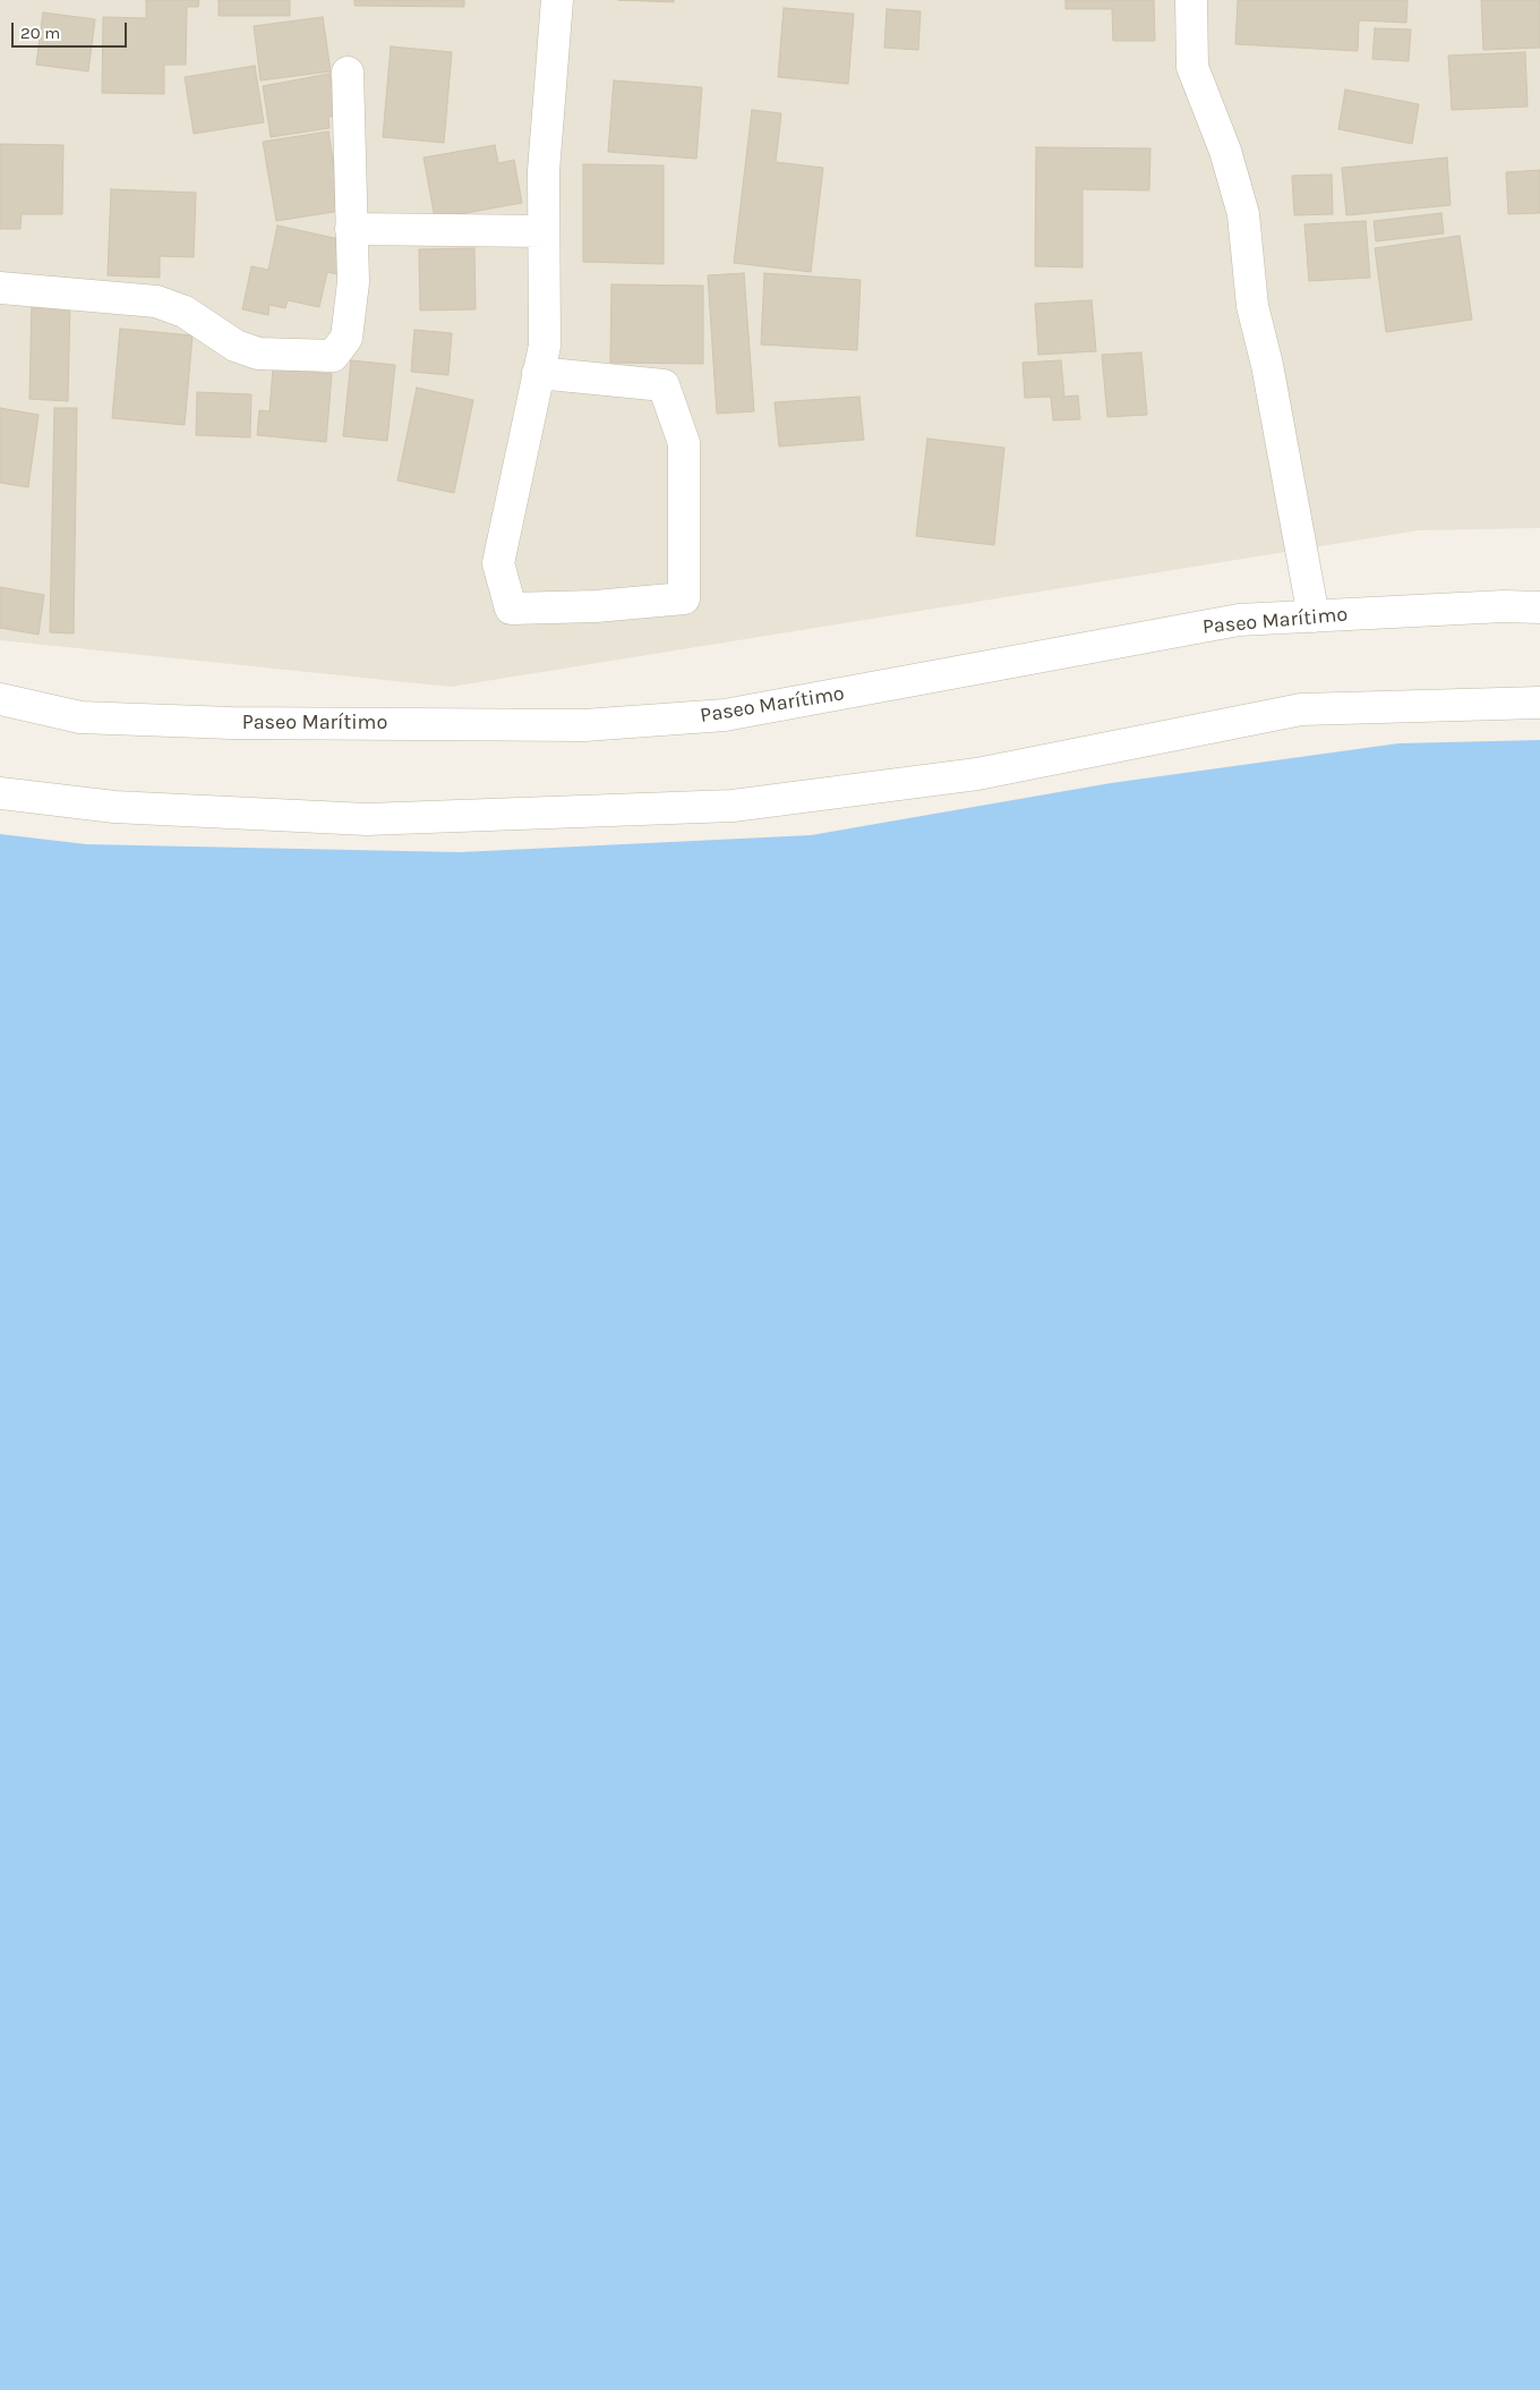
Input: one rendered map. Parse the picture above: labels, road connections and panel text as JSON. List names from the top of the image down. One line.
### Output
{"streets":{"street":["Paseo Marítimo"]},"scale_bar":"20 m"}
